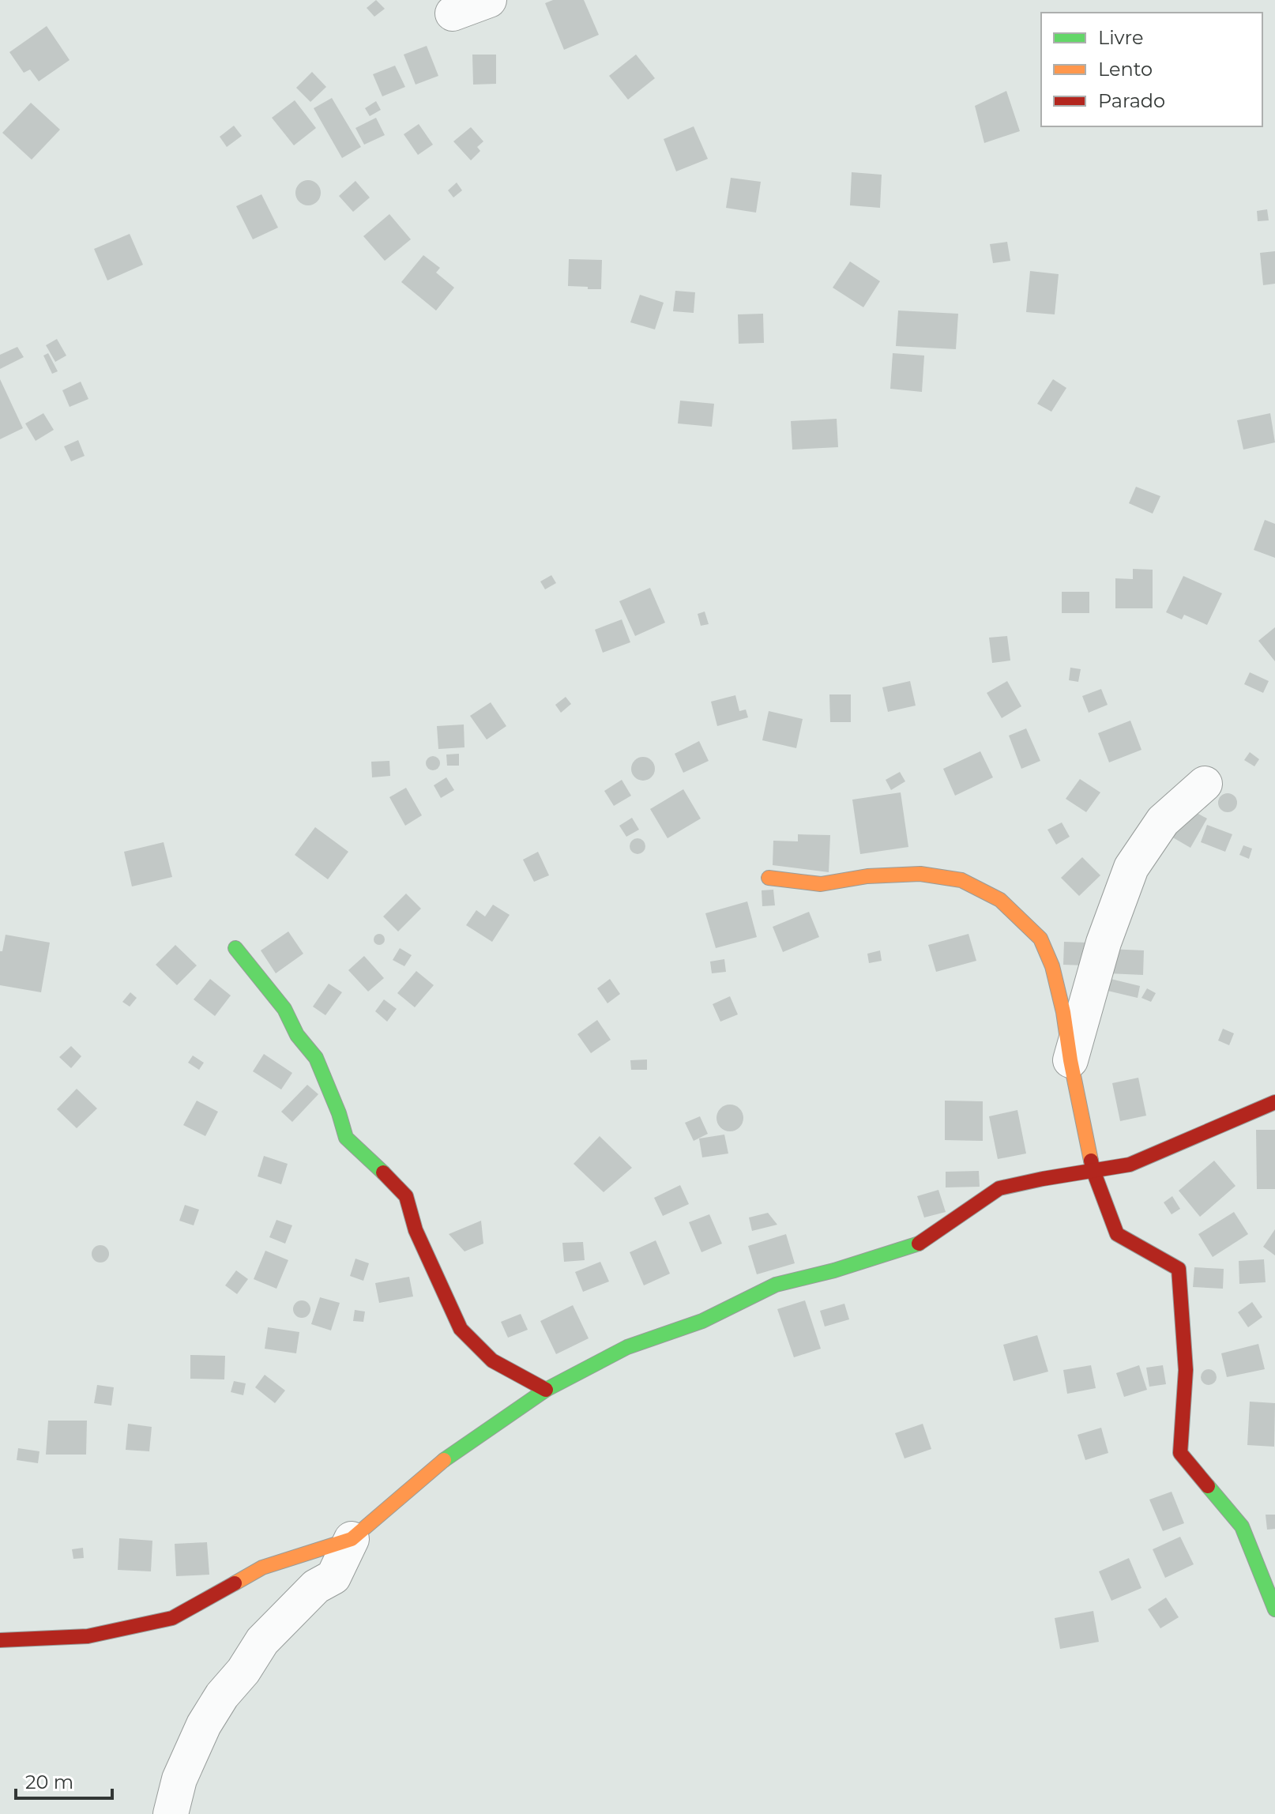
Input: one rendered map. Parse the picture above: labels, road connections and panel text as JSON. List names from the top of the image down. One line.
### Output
{"legend":["Livre","Lento","Parado"],"scale_bar":"20 m"}
